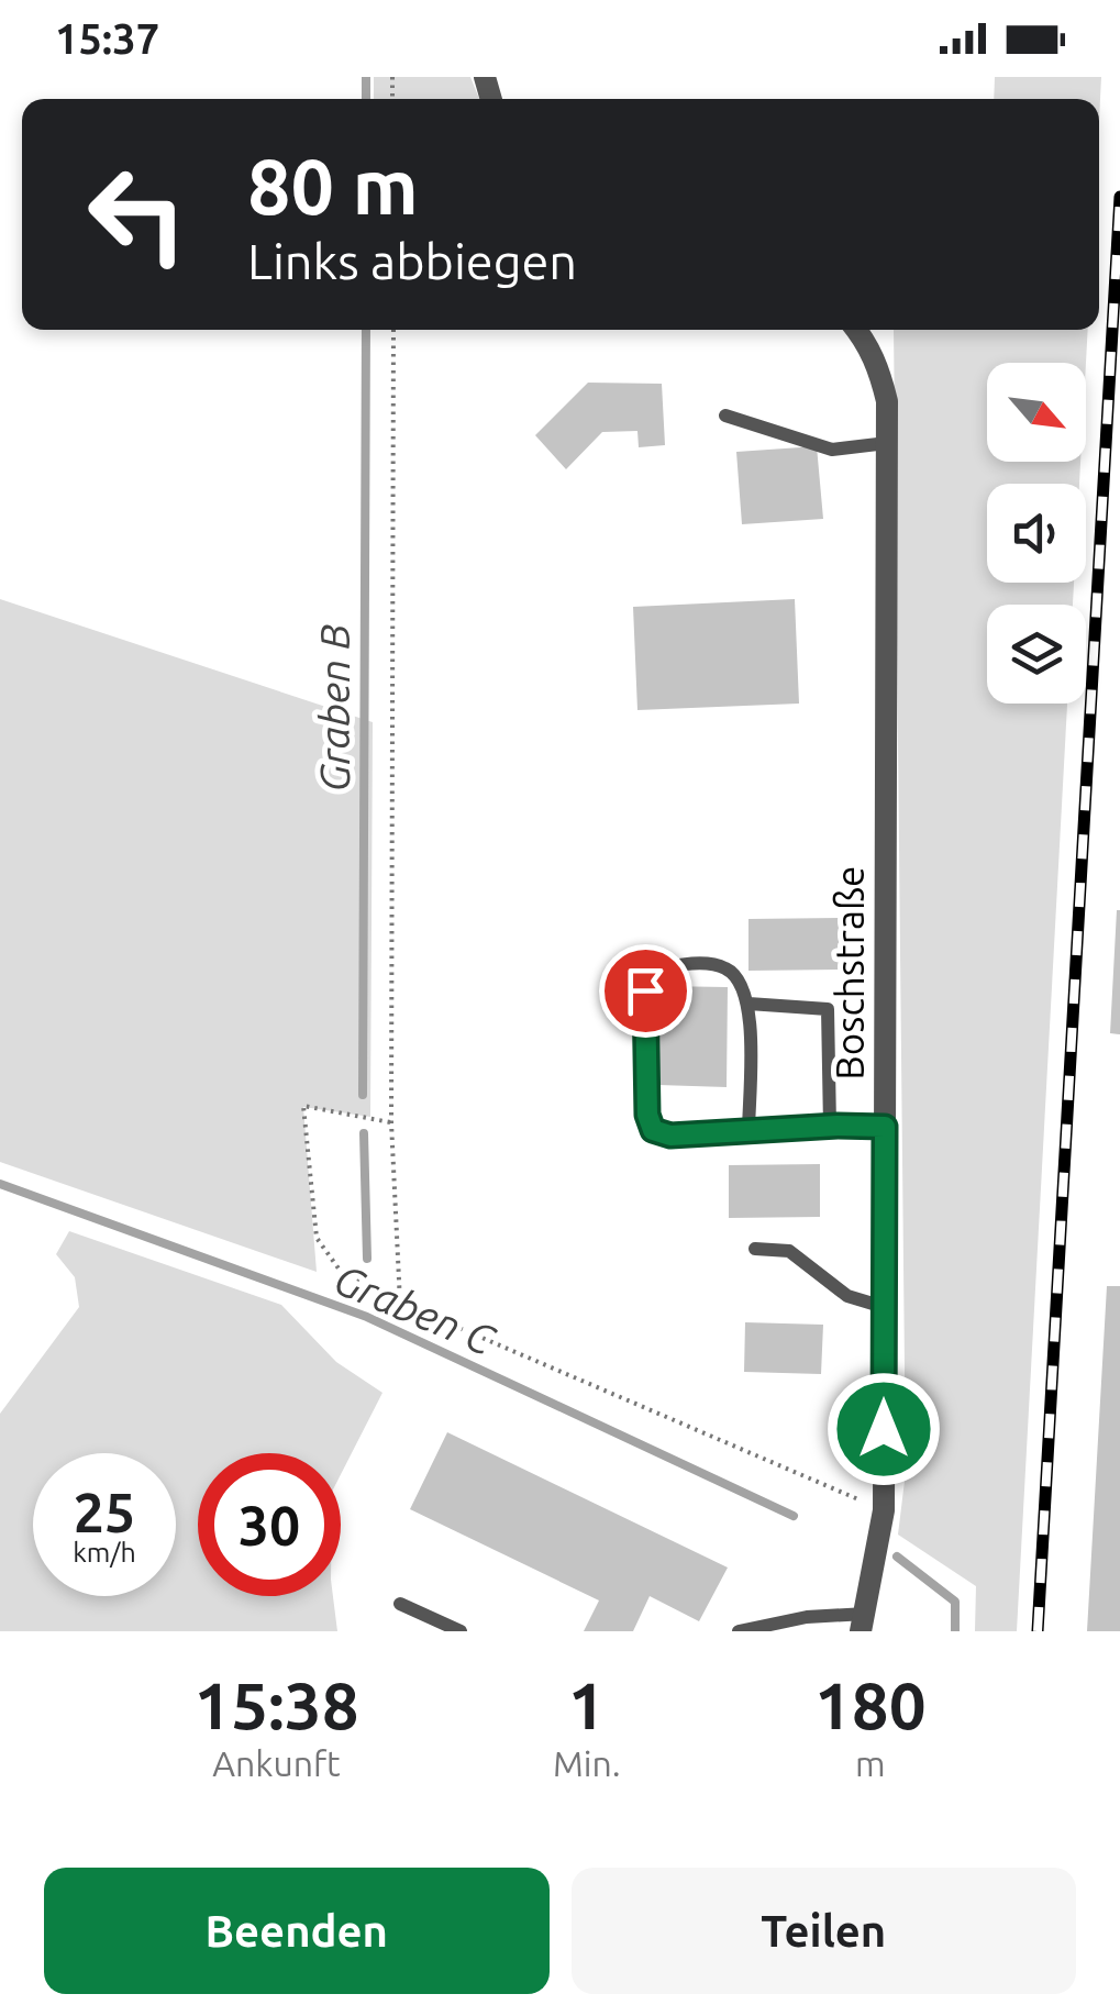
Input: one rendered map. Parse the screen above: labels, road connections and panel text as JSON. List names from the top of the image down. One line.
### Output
{"streets":{"street":["Boschstraße"]},"water":["Graben B","Graben C"],"north":"bottom right","page":{"status":"15:37","turn":["80 m","Links abbiegen"],"speed":"25 km/h","limit":"30","eta":["15:38","Ankunft","1","Min.","180","m"],"buttons":["Beenden","Teilen"]}}
